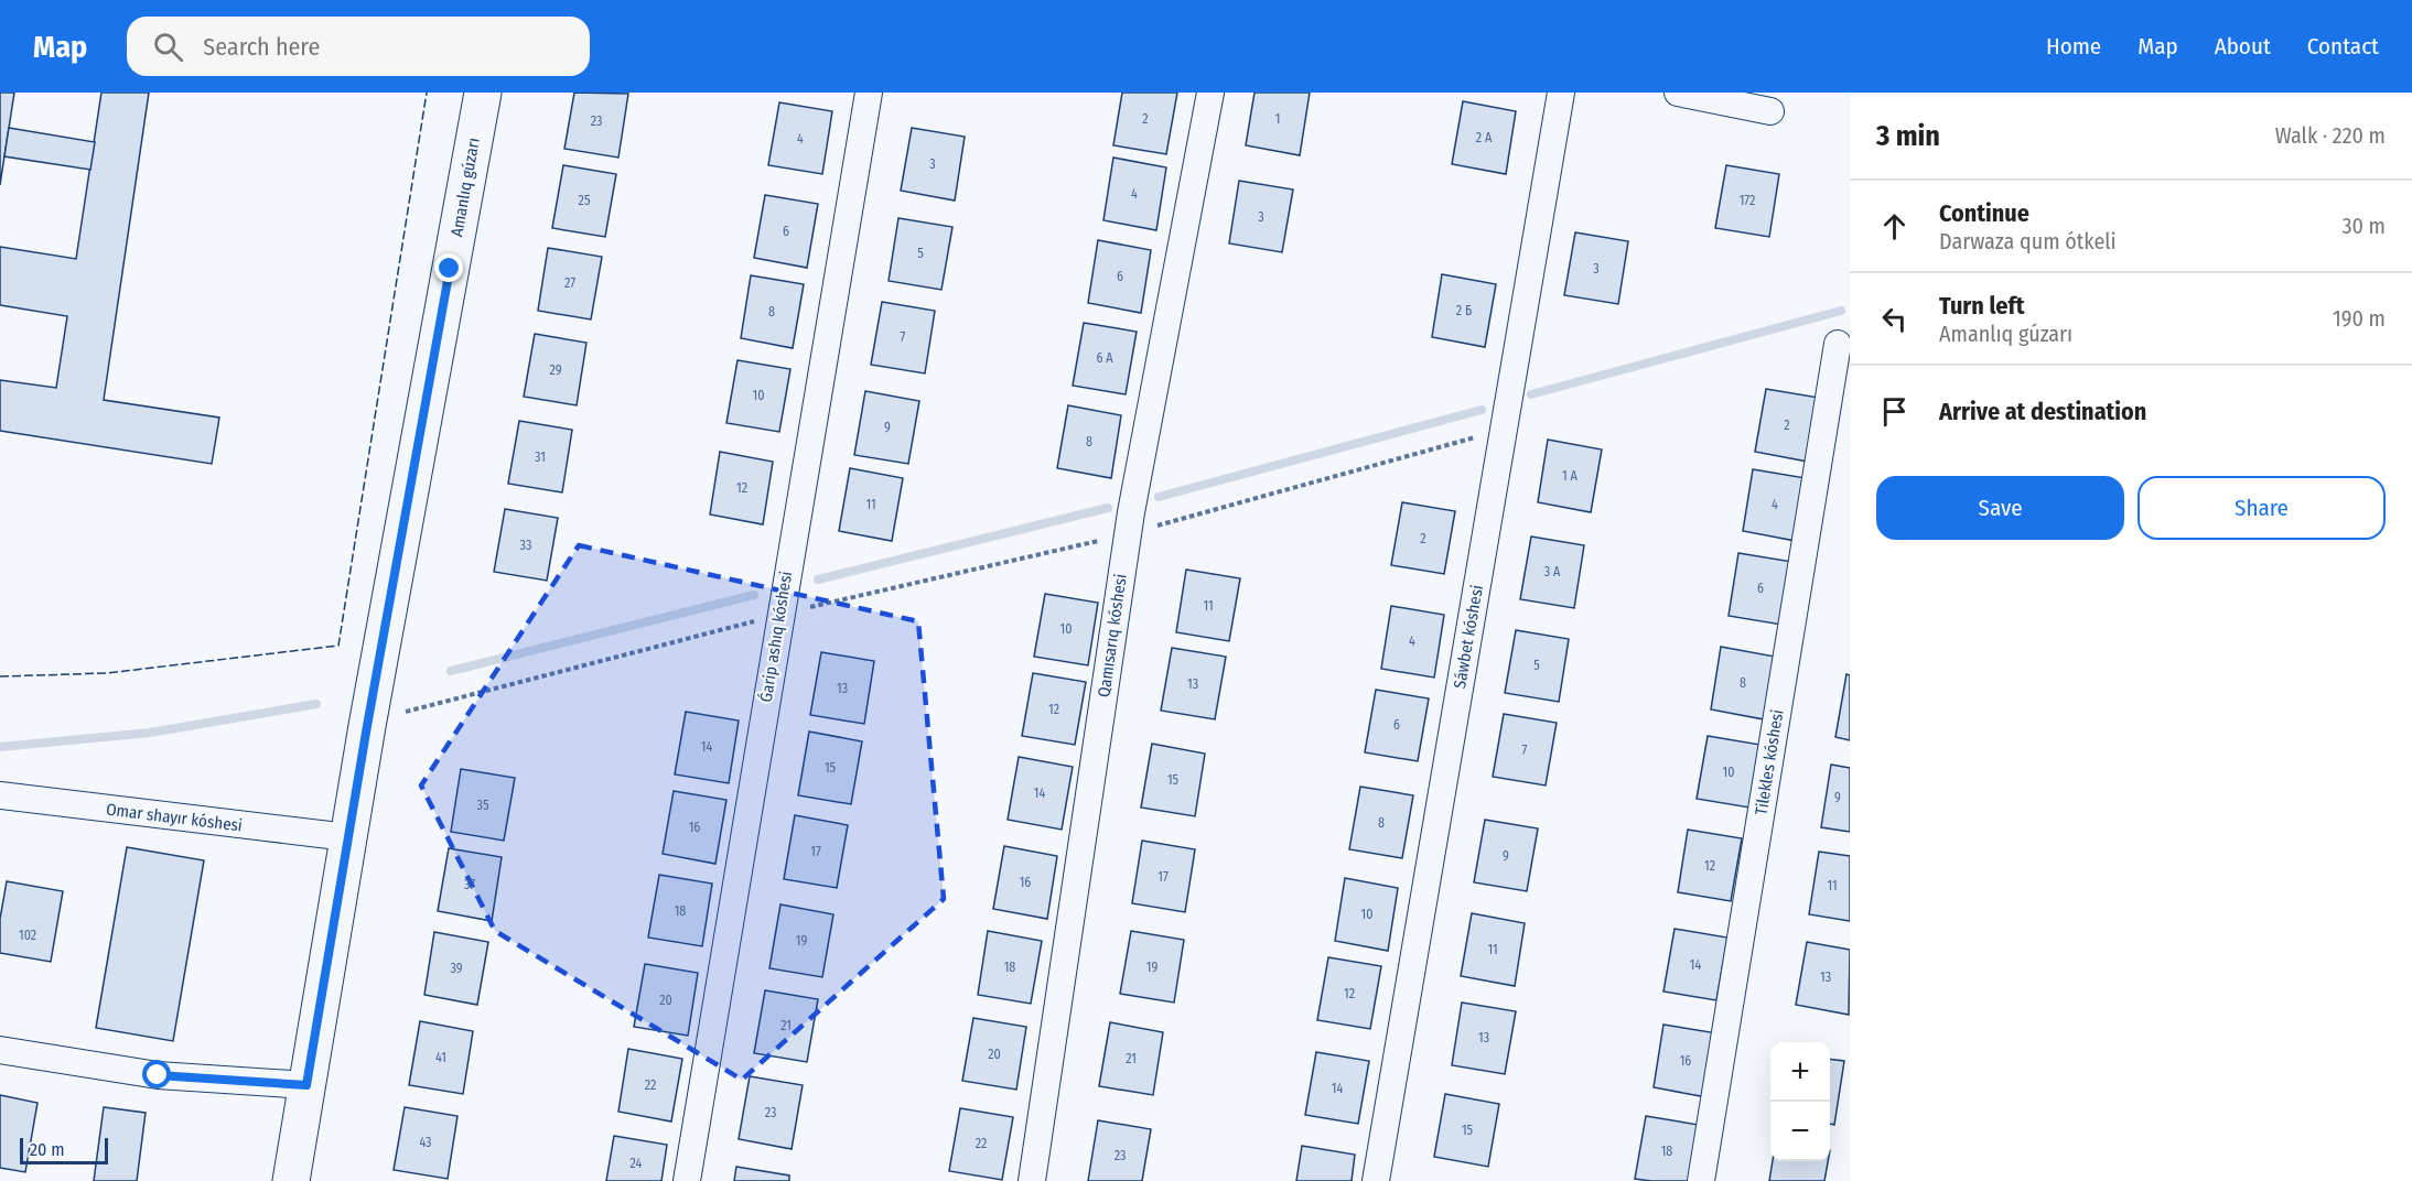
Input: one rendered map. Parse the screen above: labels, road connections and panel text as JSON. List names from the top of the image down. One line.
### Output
{"streets":{"street":["Amanlıq gúzarı","Qamısarıq kóshesi","Ǵarip ashıq kóshesi","Sáwbet kóshesi","Tilekles kóshesi","Omar shayır kóshesi"]},"crossings":[["Amanlıq gúzarı","Omar shayır kóshesi"]],"house_numbers":["2","1","23","2 А","4","3","4","25","172","3","6","5","3","6","27","2 Б","8","7","6 А","29","10","2","9","8","31","1 А","12","11","4","2","33","3 А","6","11","10","4","5","8","13","13","12","6","14","7","15","10","15","14","9","35","8","16","17","9","12","17","16","37","11","18","10","102","19","11","14","18","19","39","13","12","20","21","13","20","41","21","16","22","14","23","15","43","22","18","23","24"],"scale_bar":"20 m","page":{"header":"Map","search":"Search here","nav":["Home","Map","About","Contact"],"heading":["3 min","Walk · 220 m"],"list":[["Continue","Darwaza qum ótkeli","30 m"],["Turn left","Amanlıq gúzarı","190 m"],"Arrive at destination"],"buttons":["Save","Share"],"map_buttons":["+","−"],"scale":"20 m"}}
